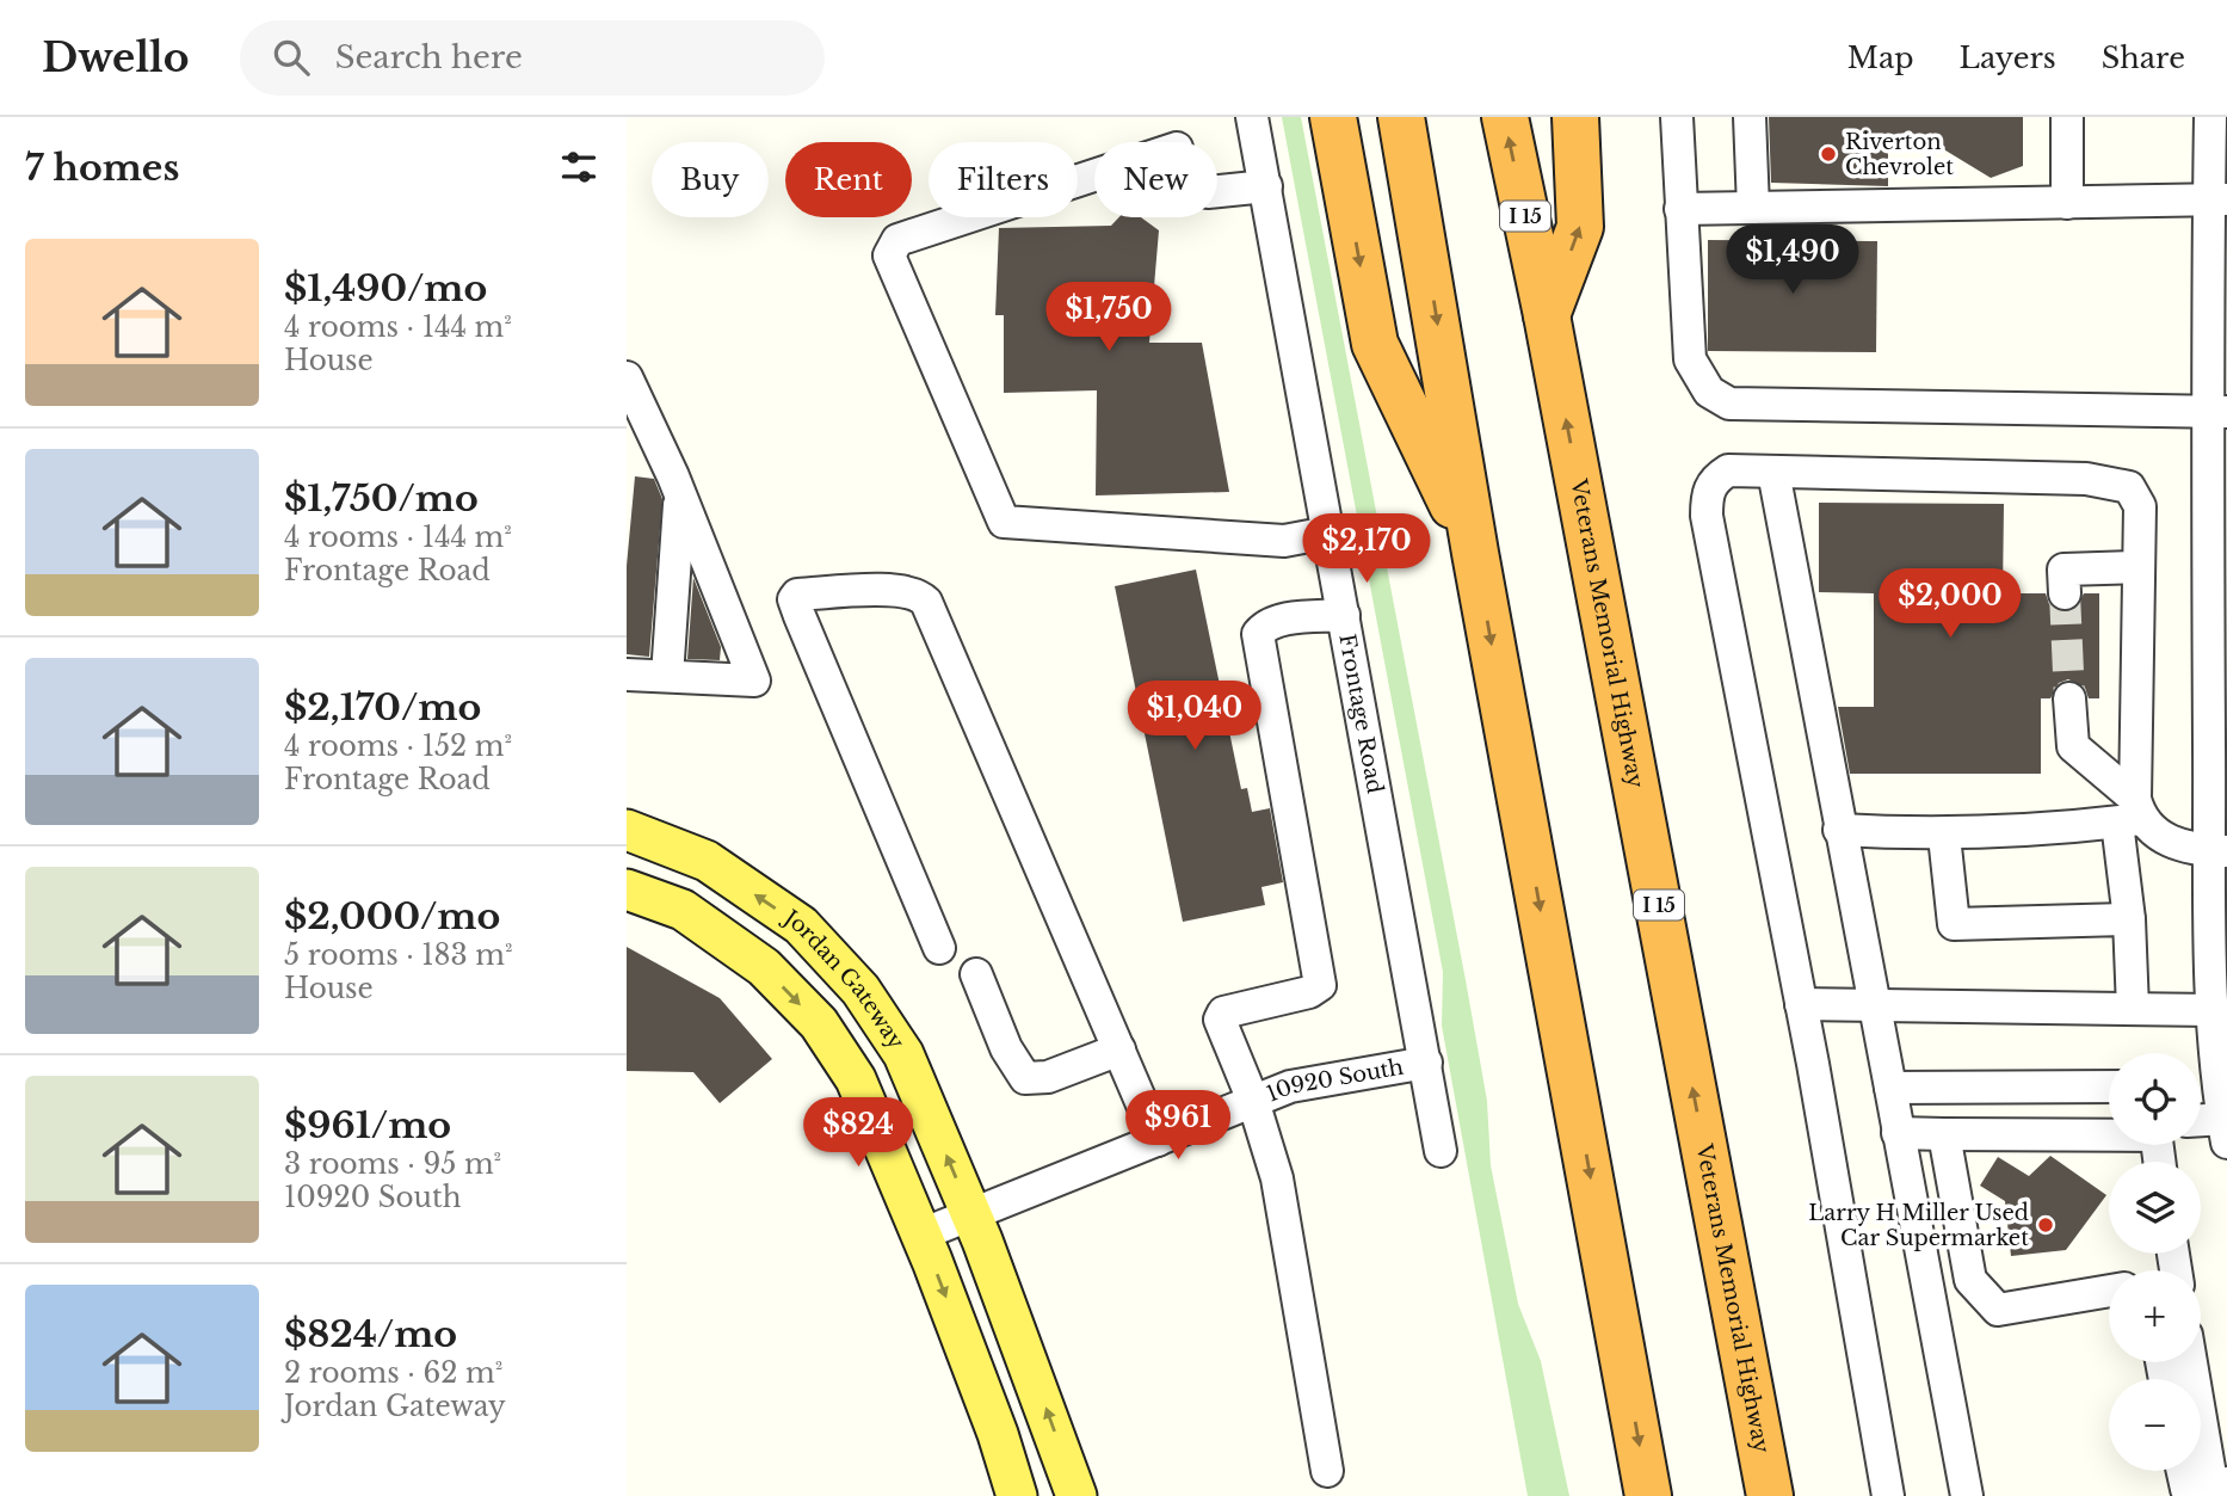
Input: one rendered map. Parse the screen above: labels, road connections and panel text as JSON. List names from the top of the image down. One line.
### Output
{"streets":{"highway":["I 15","Veterans Memorial Highway"],"main road":["Jordan Gateway"],"street":["Frontage Road","10920 South"]},"crossings":[["Frontage Road","10920 South"],["Jordan Gateway","10920 South"]],"places":["Riverton Chevrolet","Larry H Miller Used Car Supermarket"],"page":{"header":"Dwello","search":"Search here","nav":["Map","Layers","Share"],"heading":"7 homes","chip":["Buy","Rent","Filters","New"],"list":[{"name":"$1,490/mo","note":"4 rooms · 144 m² · House"},{"name":"$1,750/mo","note":"4 rooms · 144 m² · Frontage Road"},{"name":"$2,170/mo","note":"4 rooms · 152 m² · Frontage Road"},{"name":"$2,000/mo","note":"5 rooms · 183 m² · House"},{"name":"$961/mo","note":"3 rooms · 95 m² · 10920 South"},{"name":"$824/mo","note":"2 rooms · 62 m² · Jordan Gateway"}],"price":["$1,490","$1,750","$2,170","$2,000","$1,040","$961","$824"],"map_buttons":["+","−"]}}
